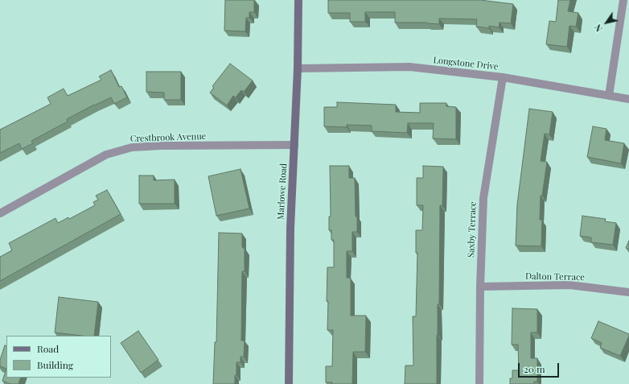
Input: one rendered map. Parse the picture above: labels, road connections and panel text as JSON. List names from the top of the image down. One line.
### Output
{"streets":{"street":["Longstone Drive","Crestbrook Avenue","Marlowe Road","Saxby Terrace","Dalton Terrace"]},"crossings":[["Longstone Drive","Marlowe Road"],["Longstone Drive","Saxby Terrace"],["Crestbrook Avenue","Marlowe Road"],["Saxby Terrace","Dalton Terrace"]],"legend":["Road","Building"],"scale_bar":"20 m","north":"bottom left"}
